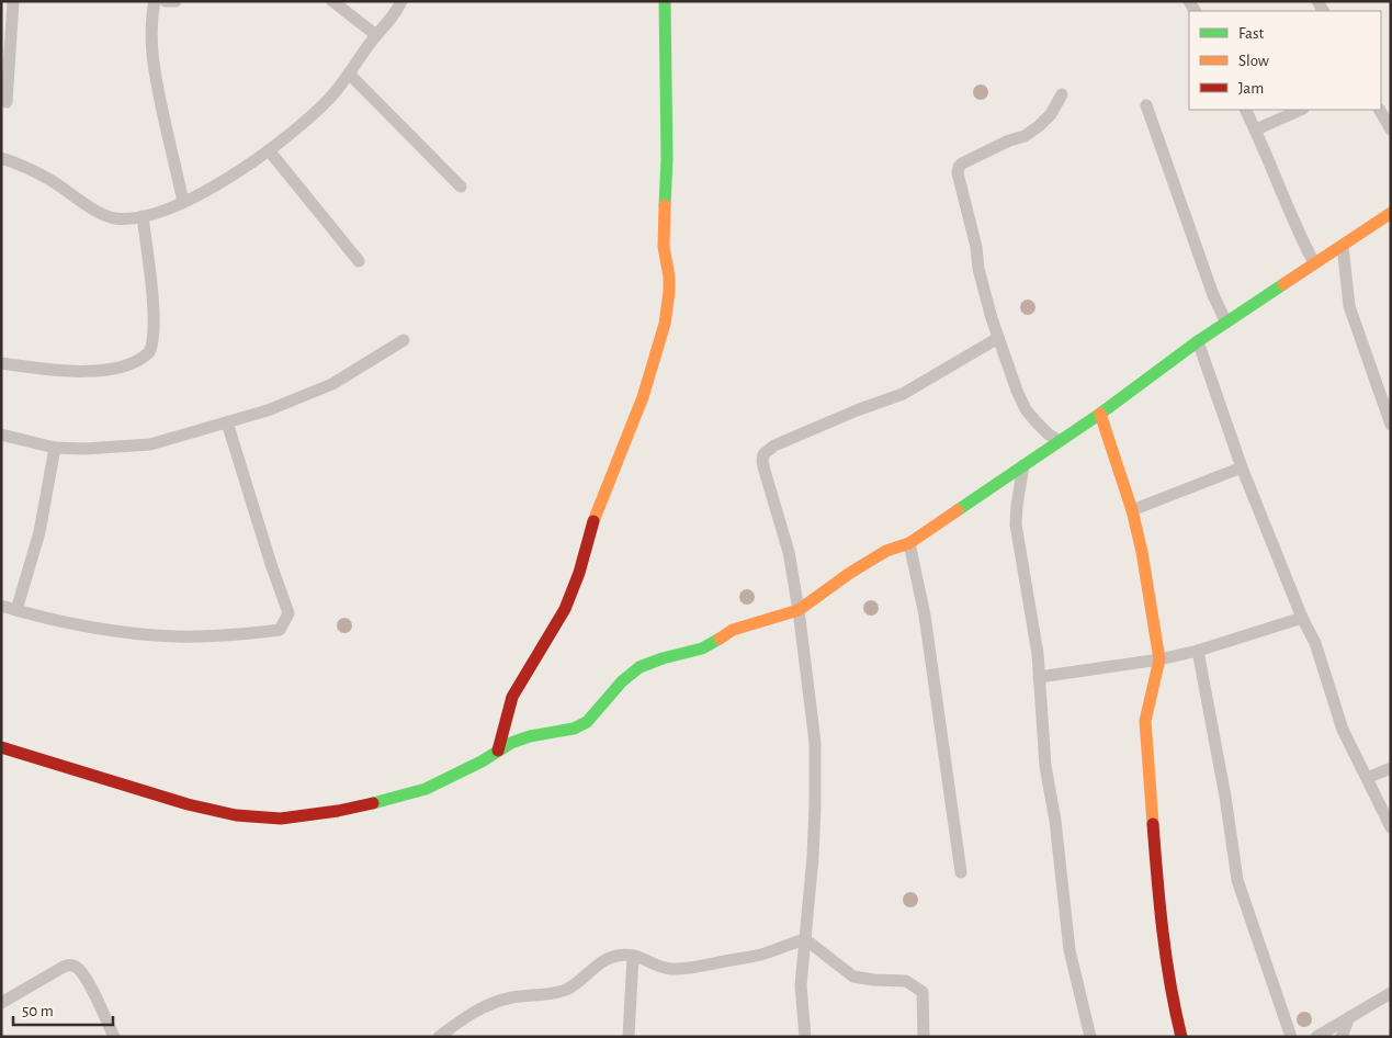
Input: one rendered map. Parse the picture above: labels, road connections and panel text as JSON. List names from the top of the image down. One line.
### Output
{"legend":["Fast","Slow","Jam"],"scale_bar":"50 m"}
